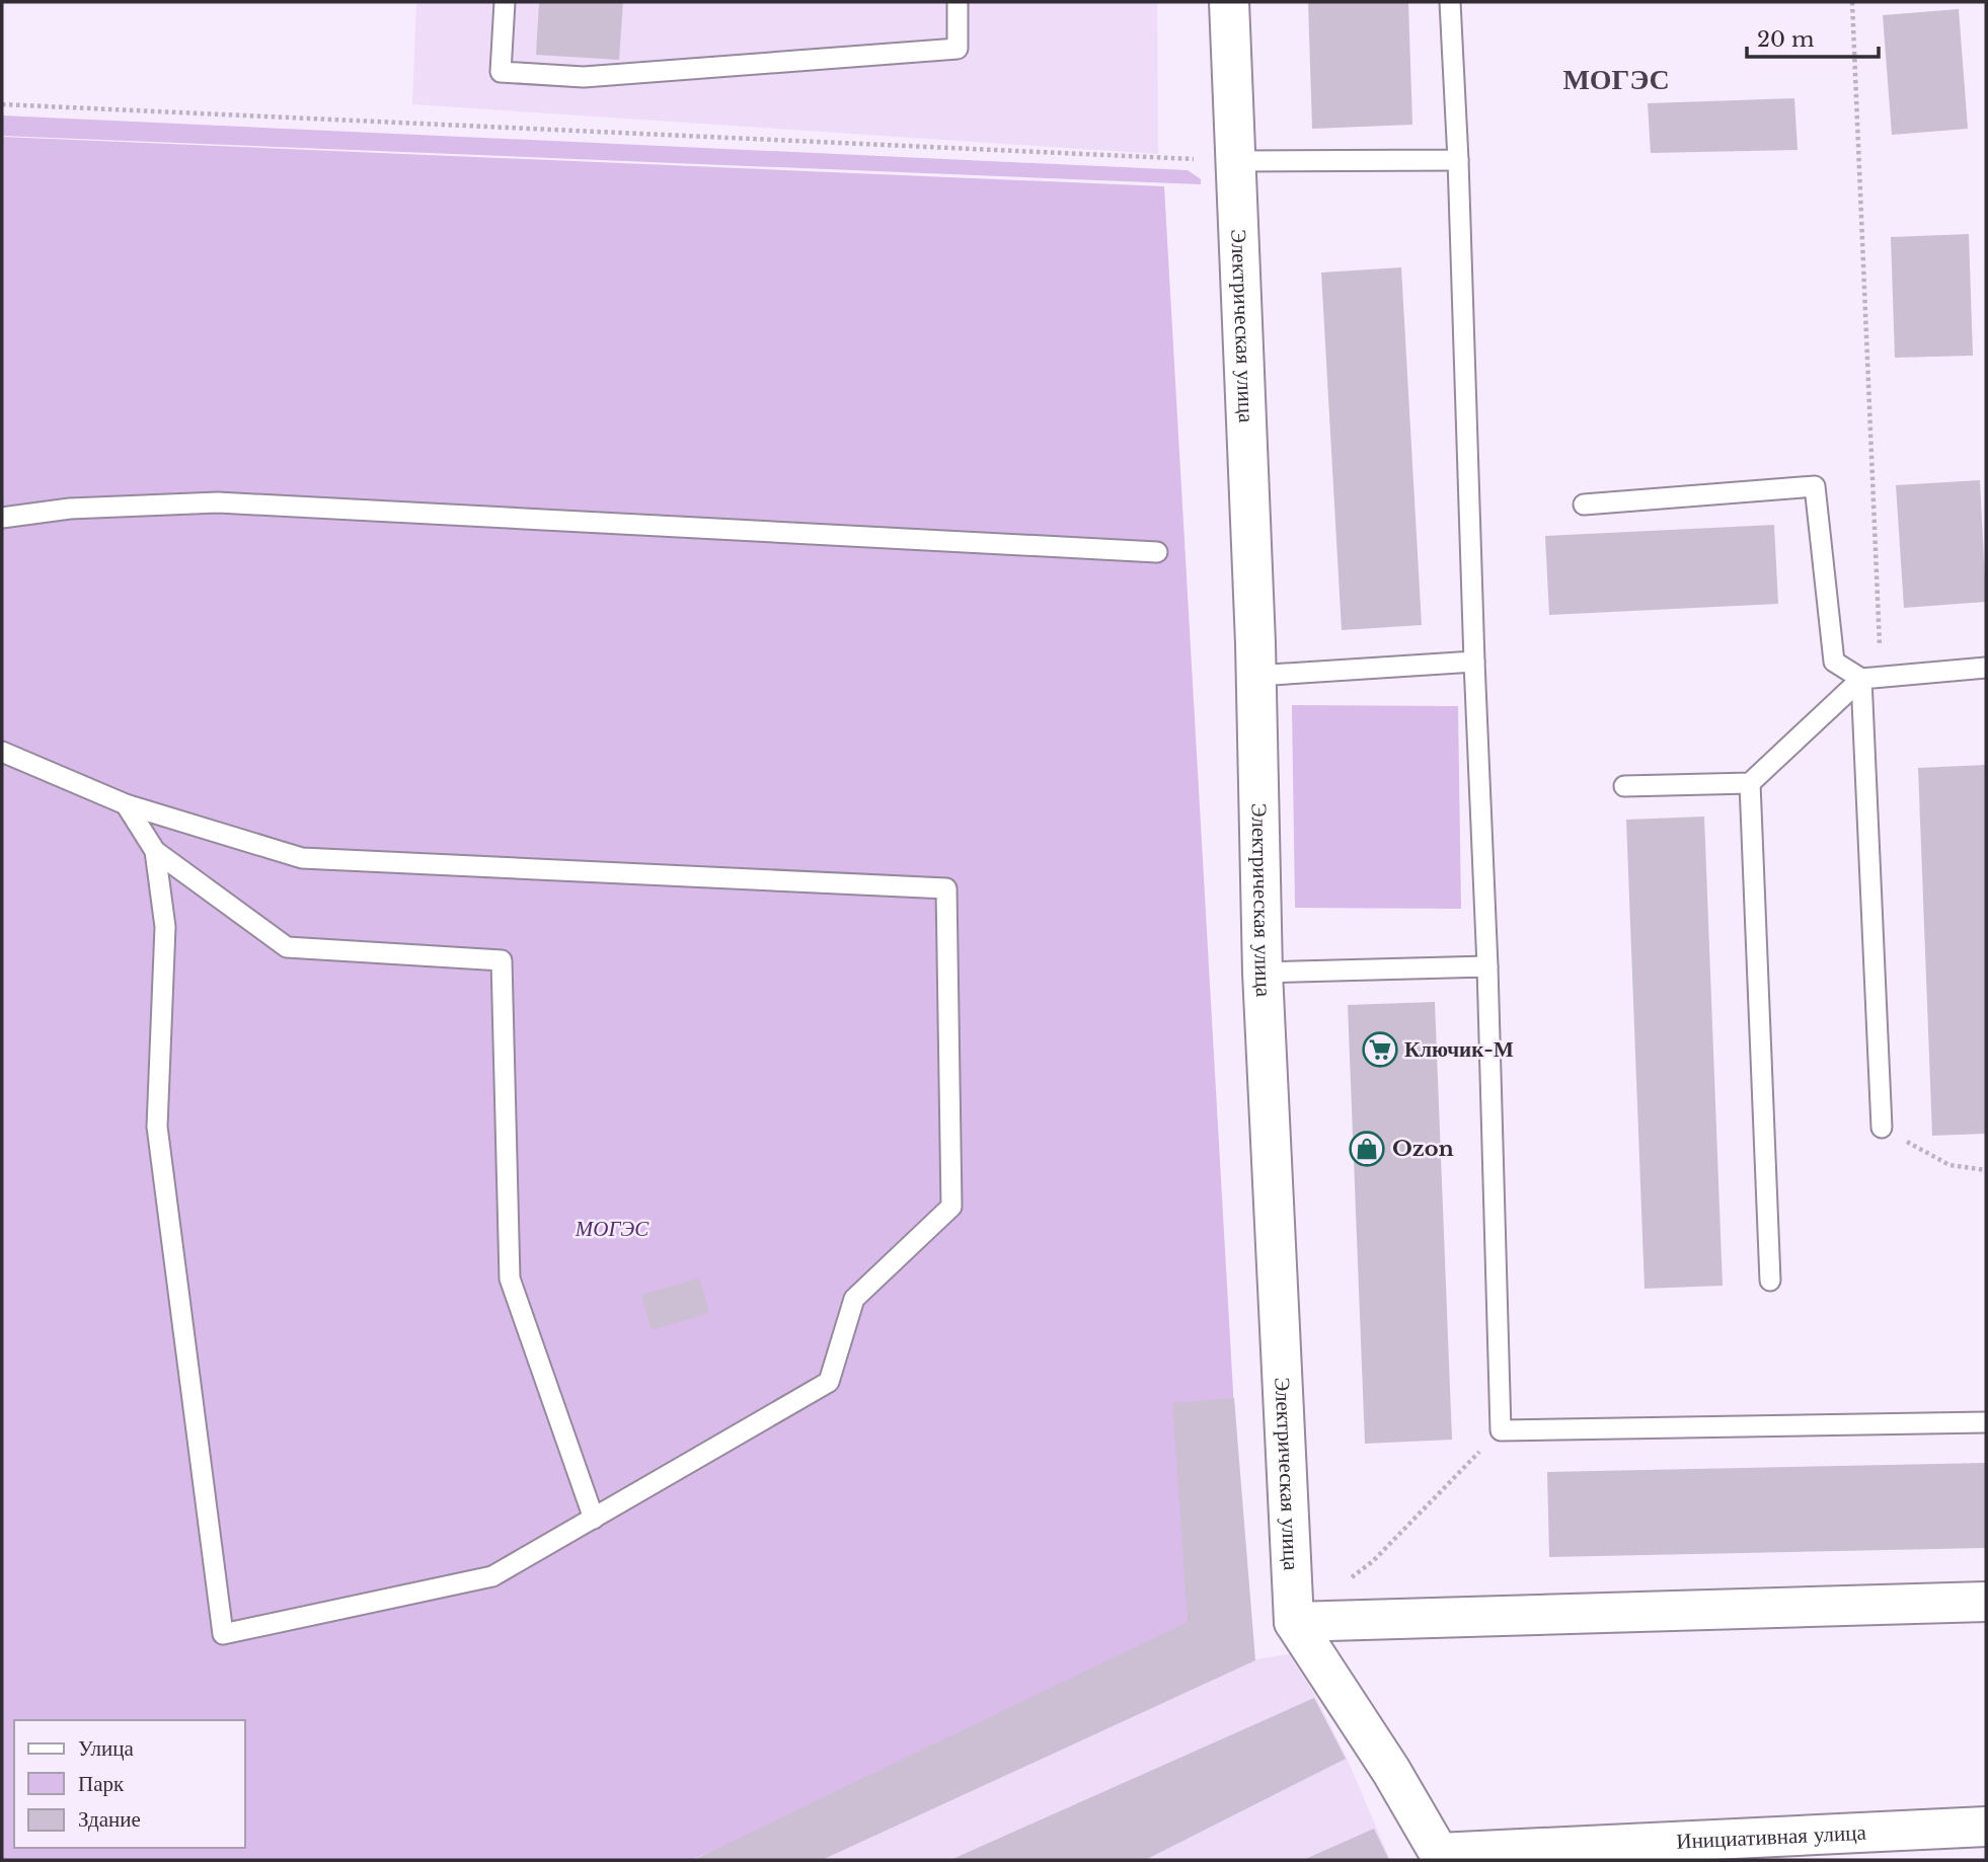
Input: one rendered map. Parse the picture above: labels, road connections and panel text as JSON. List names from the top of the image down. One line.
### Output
{"streets":{"street":["Электрическая улица","Инициативная улица"]},"crossings":[["Электрическая улица","Инициативная улица"]],"districts":["МОГЭС"],"parks":["МОГЭС"],"places":{"supermarket":["Ключик-М"],"shop":["Ozon"]},"legend":["Улица","Парк","Здание"],"scale_bar":"20 m"}
